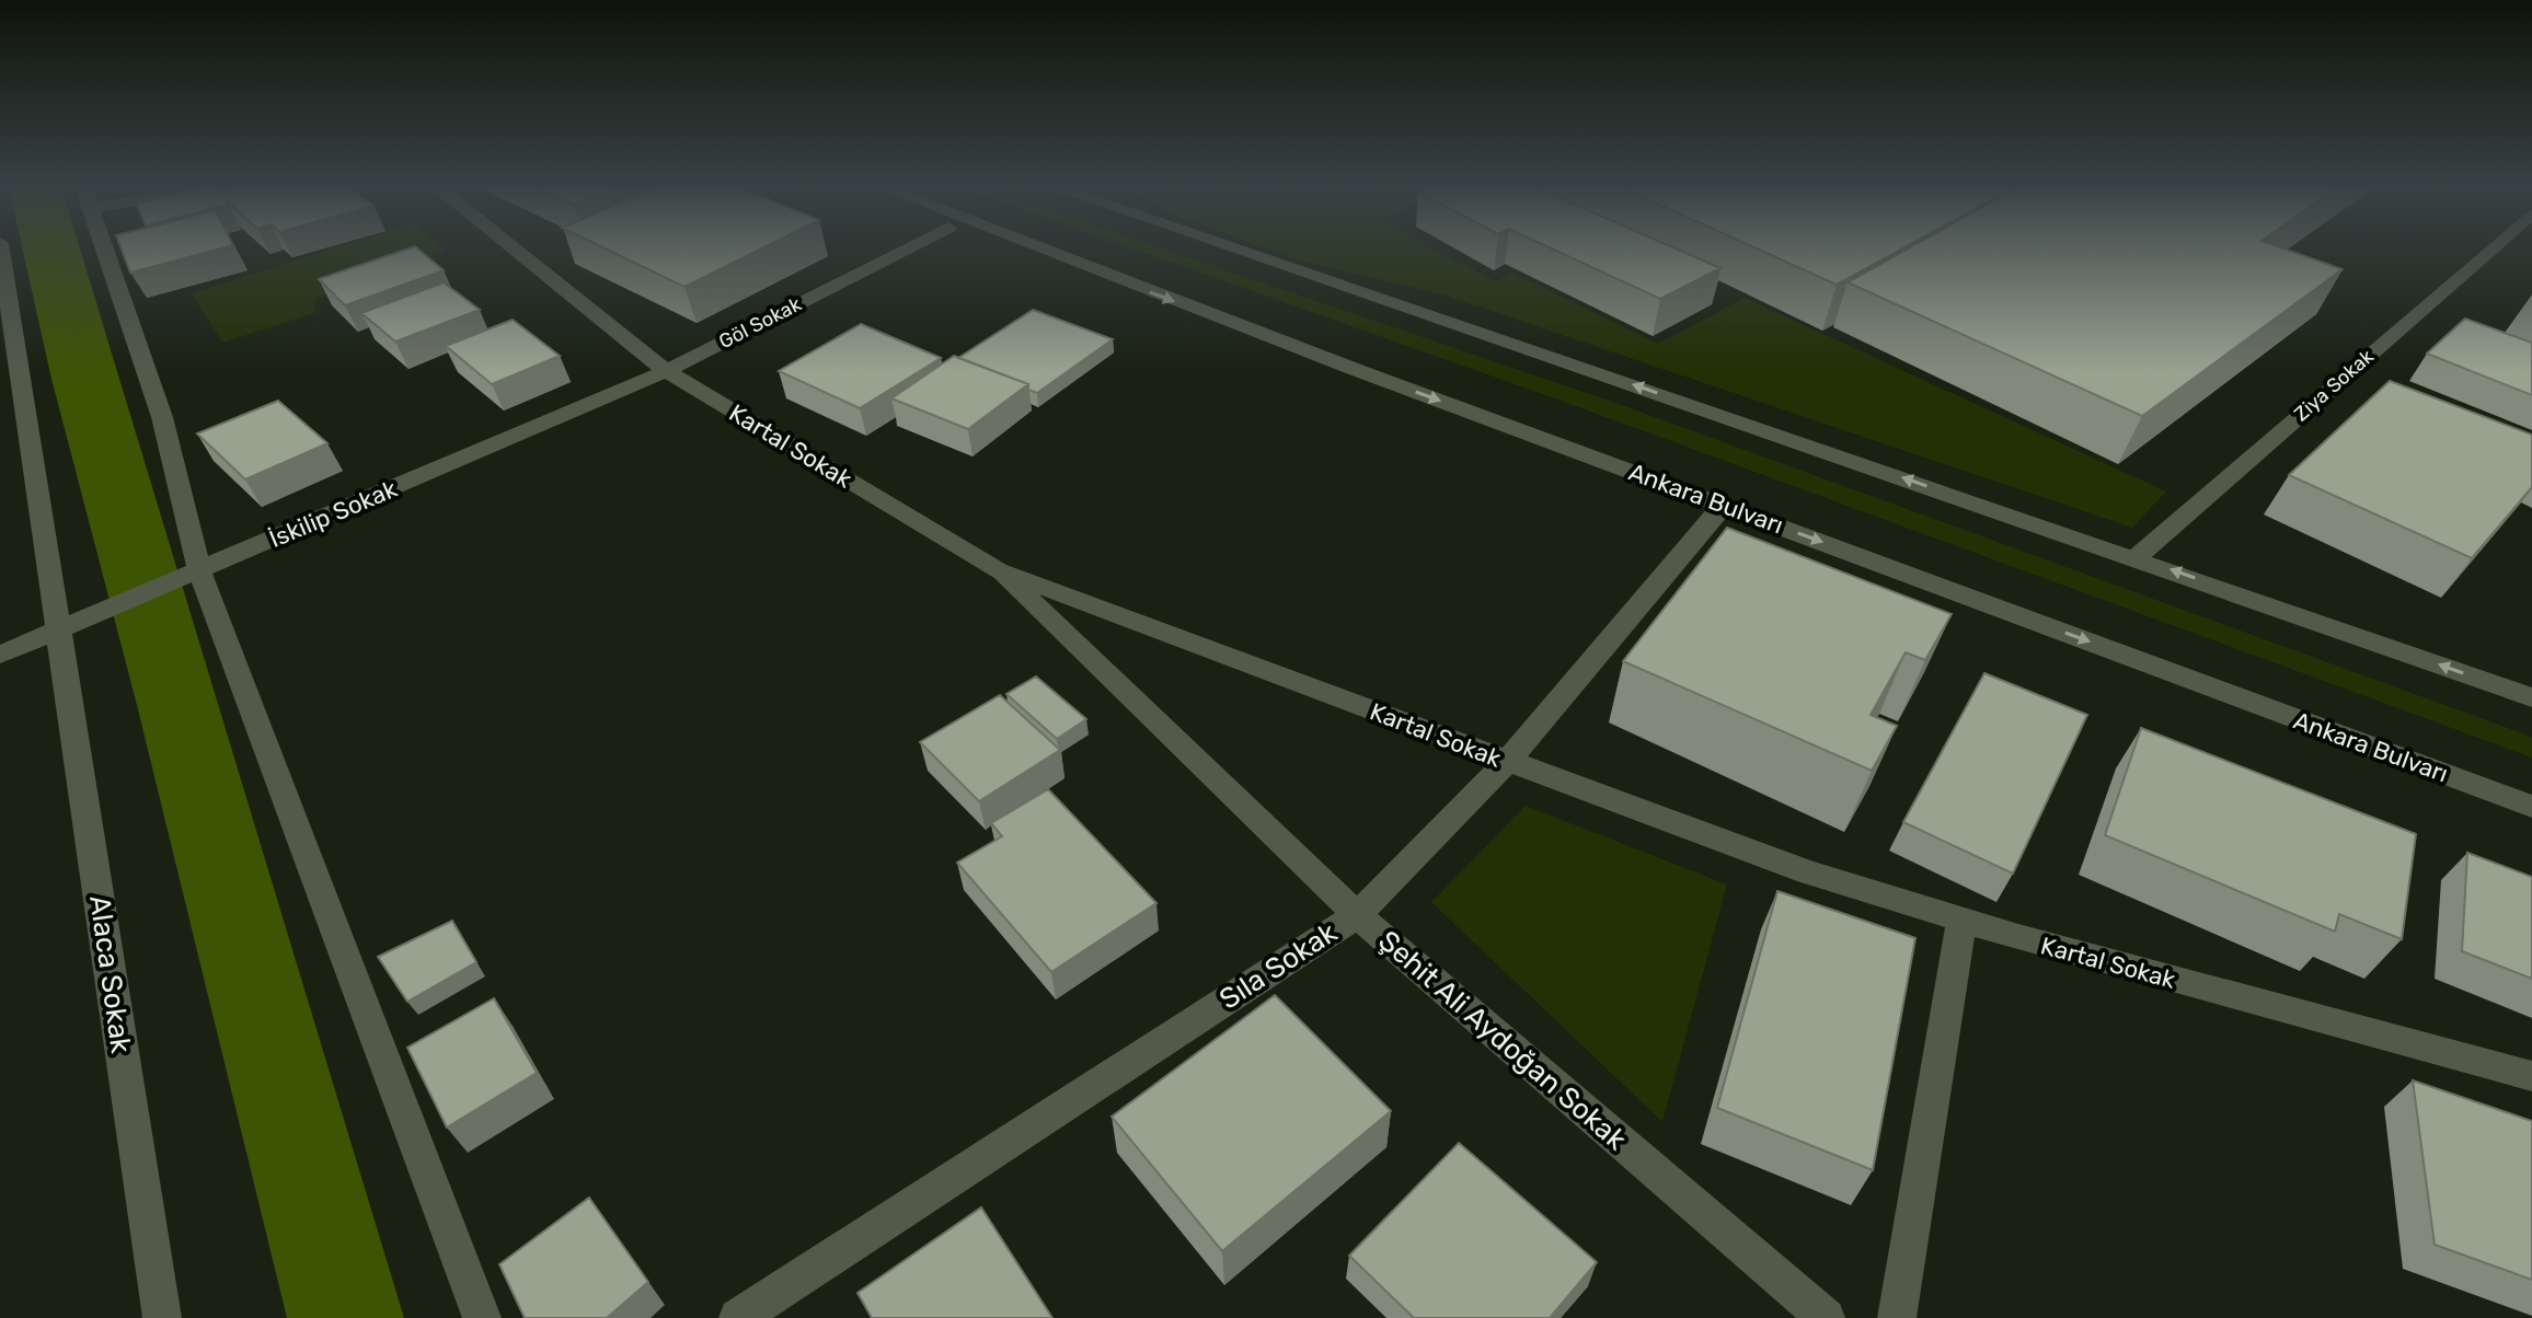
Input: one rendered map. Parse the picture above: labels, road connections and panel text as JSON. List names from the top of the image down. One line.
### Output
{"streets":{"street":["Göl Sokak","Ziya Sokak","Kartal Sokak","Ankara Bulvarı","İskilip Sokak","Sıla Sokak","Alaca Sokak","Şehit Ali Aydoğan Sokak"]},"crossings":[["Göl Sokak","Kartal Sokak"],["Göl Sokak","İskilip Sokak"],["Kartal Sokak","İskilip Sokak"],["Kartal Sokak","Sıla Sokak"],["Kartal Sokak","Şehit Ali Aydoğan Sokak"],["Ankara Bulvarı","Sıla Sokak"],["İskilip Sokak","Alaca Sokak"],["Sıla Sokak","Şehit Ali Aydoğan Sokak"]]}
